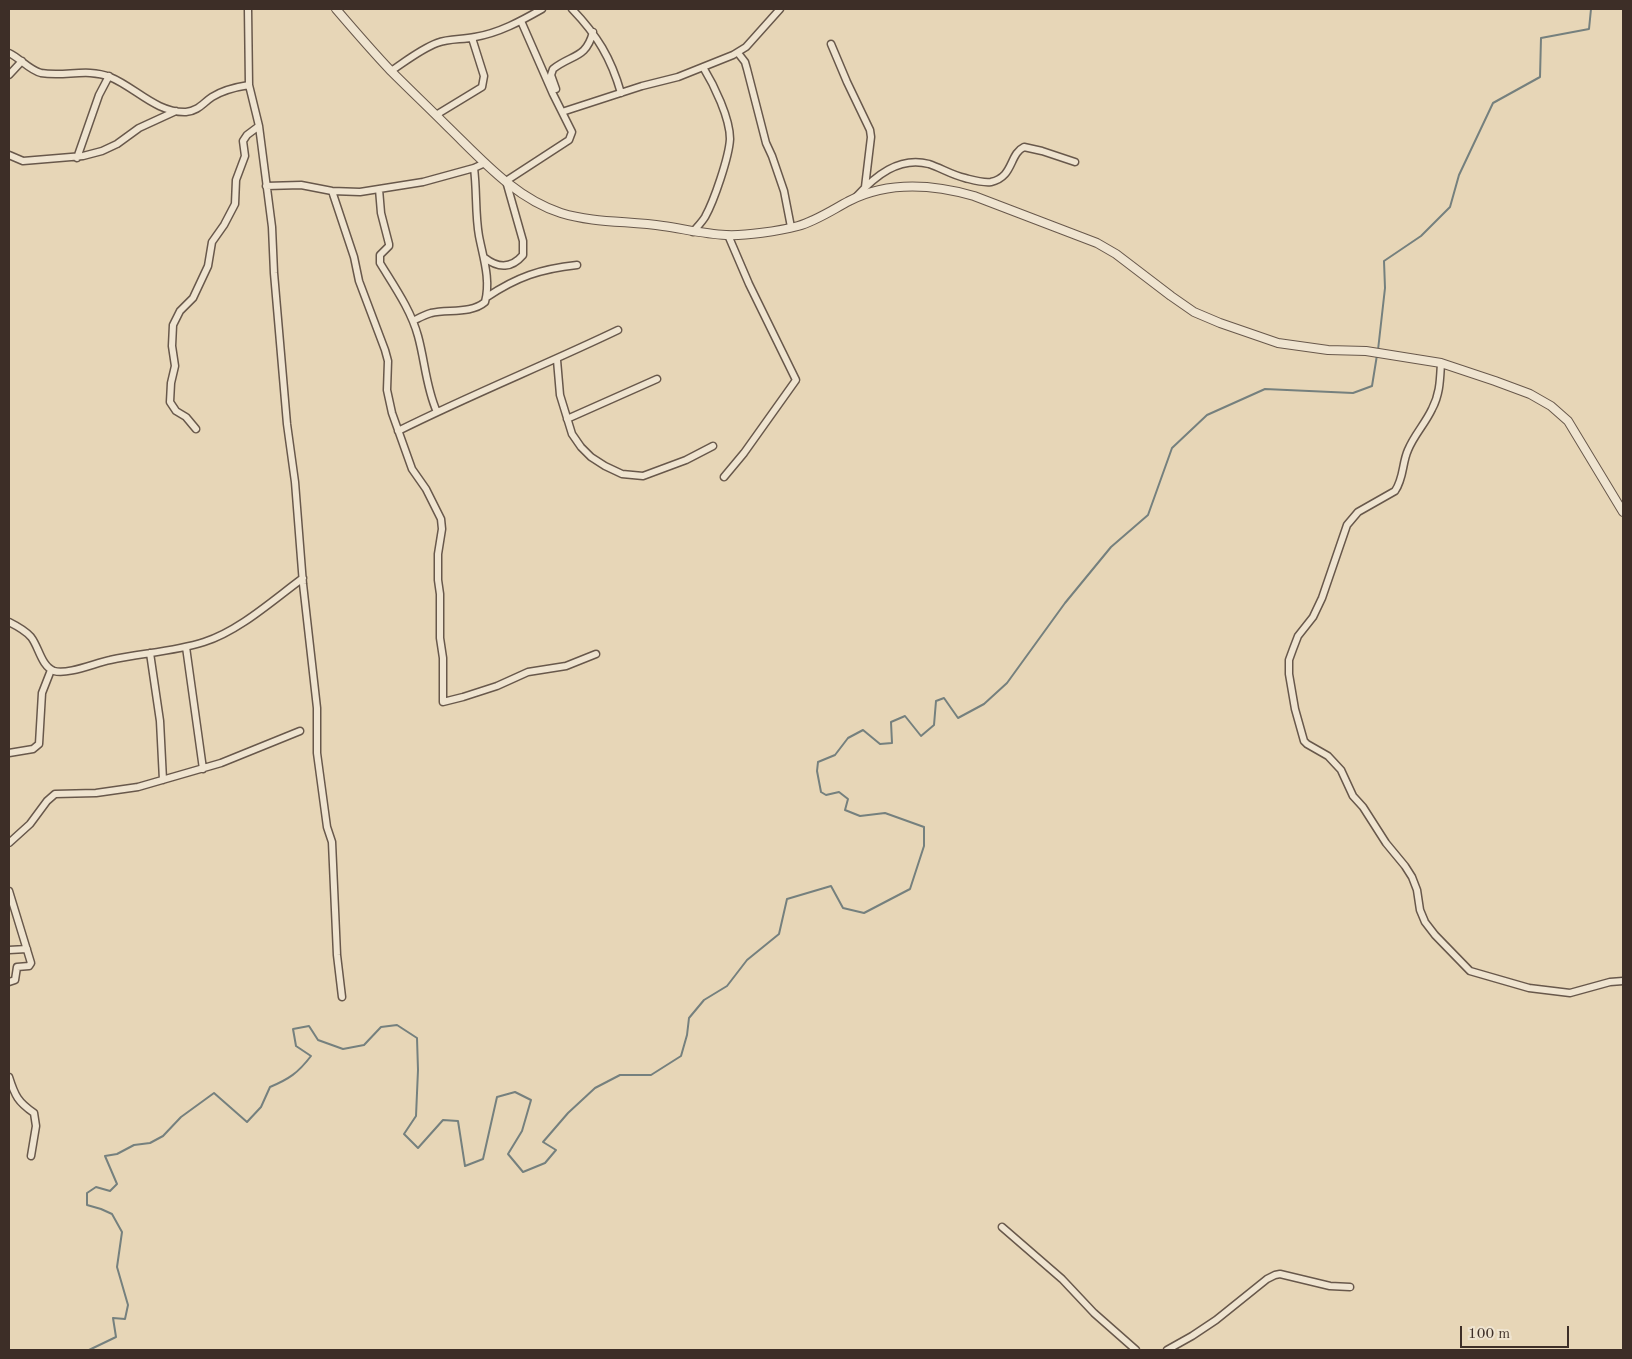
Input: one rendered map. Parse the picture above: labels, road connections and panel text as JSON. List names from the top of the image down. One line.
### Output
{"scale_bar":"100 m"}
